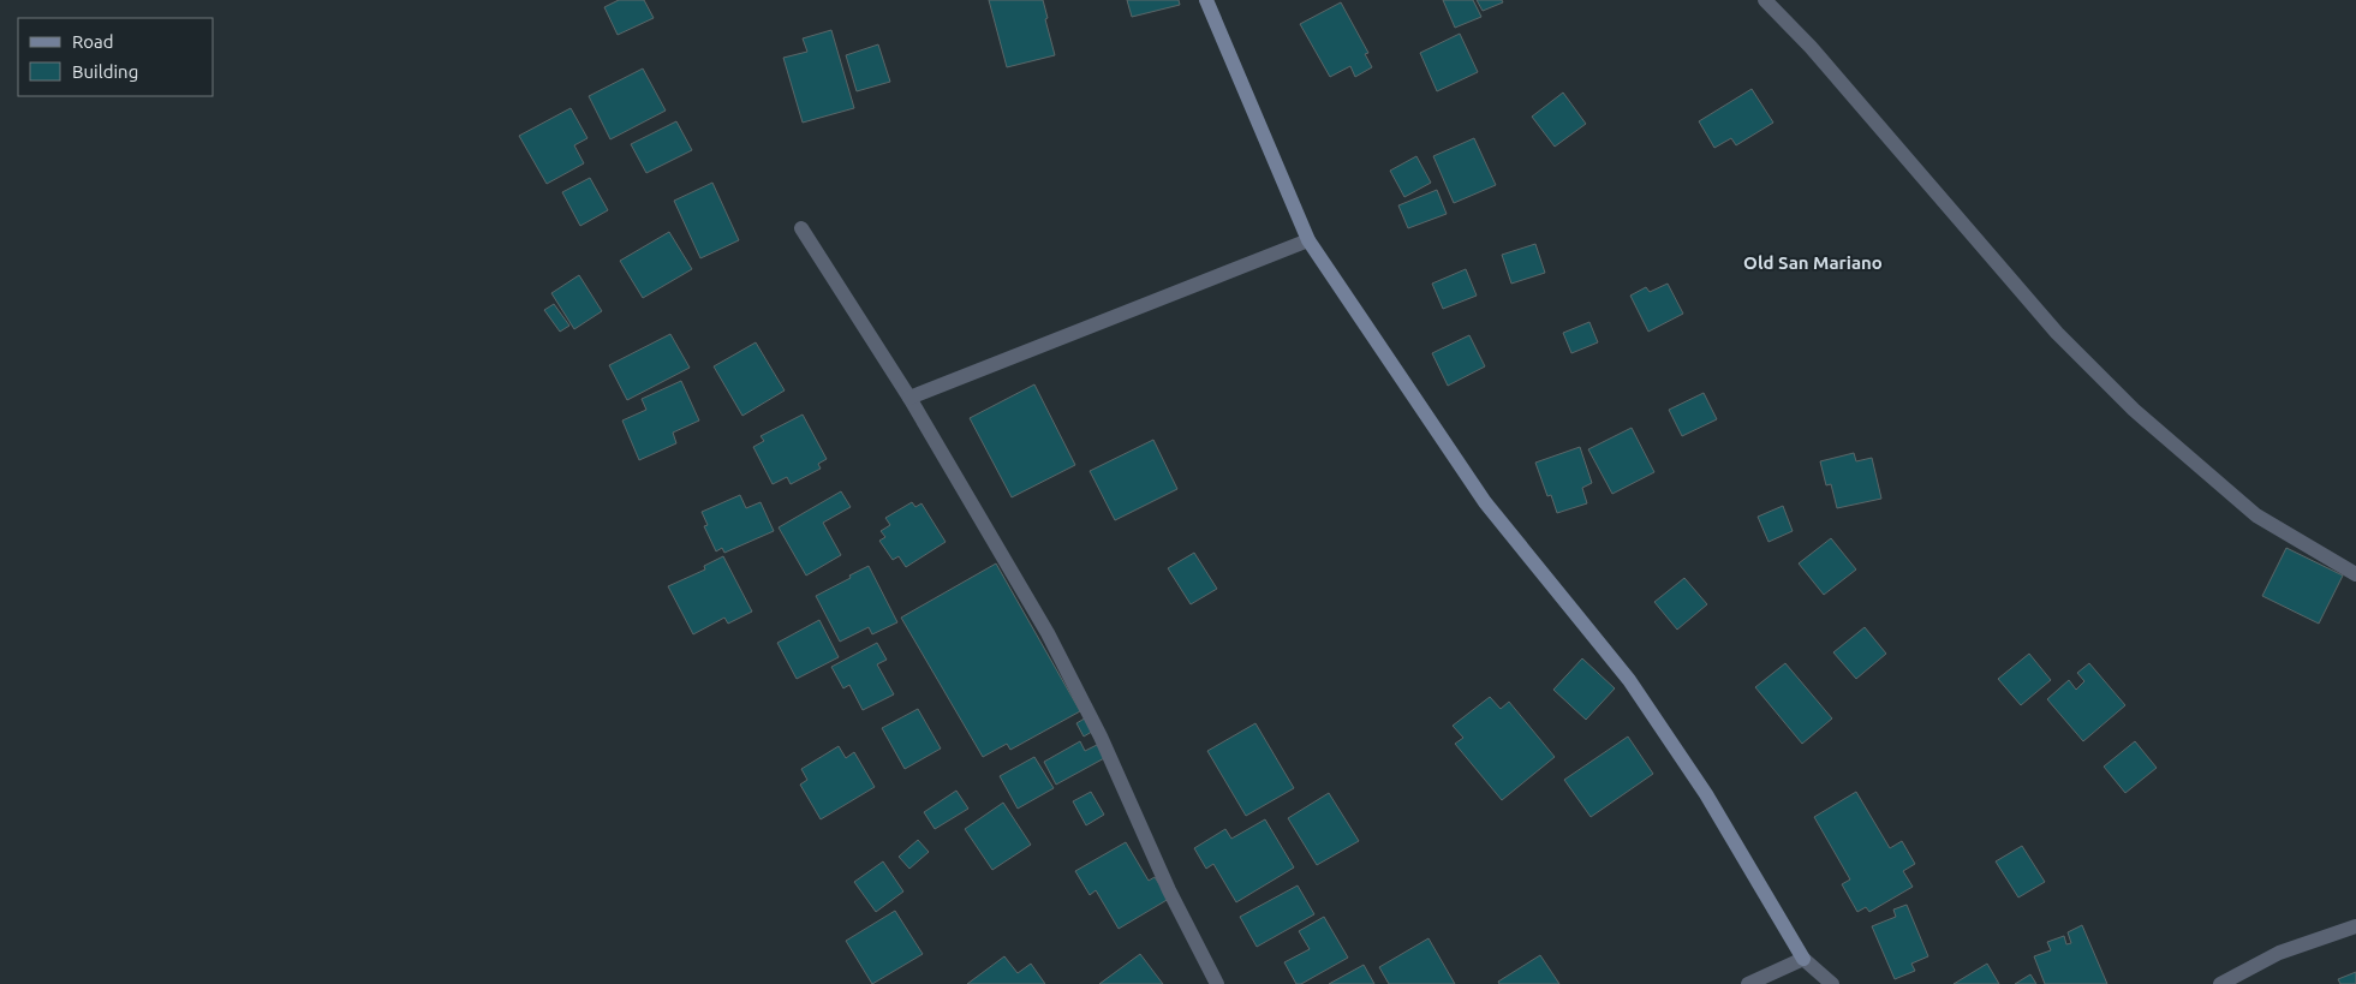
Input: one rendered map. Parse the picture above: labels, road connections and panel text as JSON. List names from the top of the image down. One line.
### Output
{"districts":["Old San Mariano"],"legend":["Road","Building"]}
